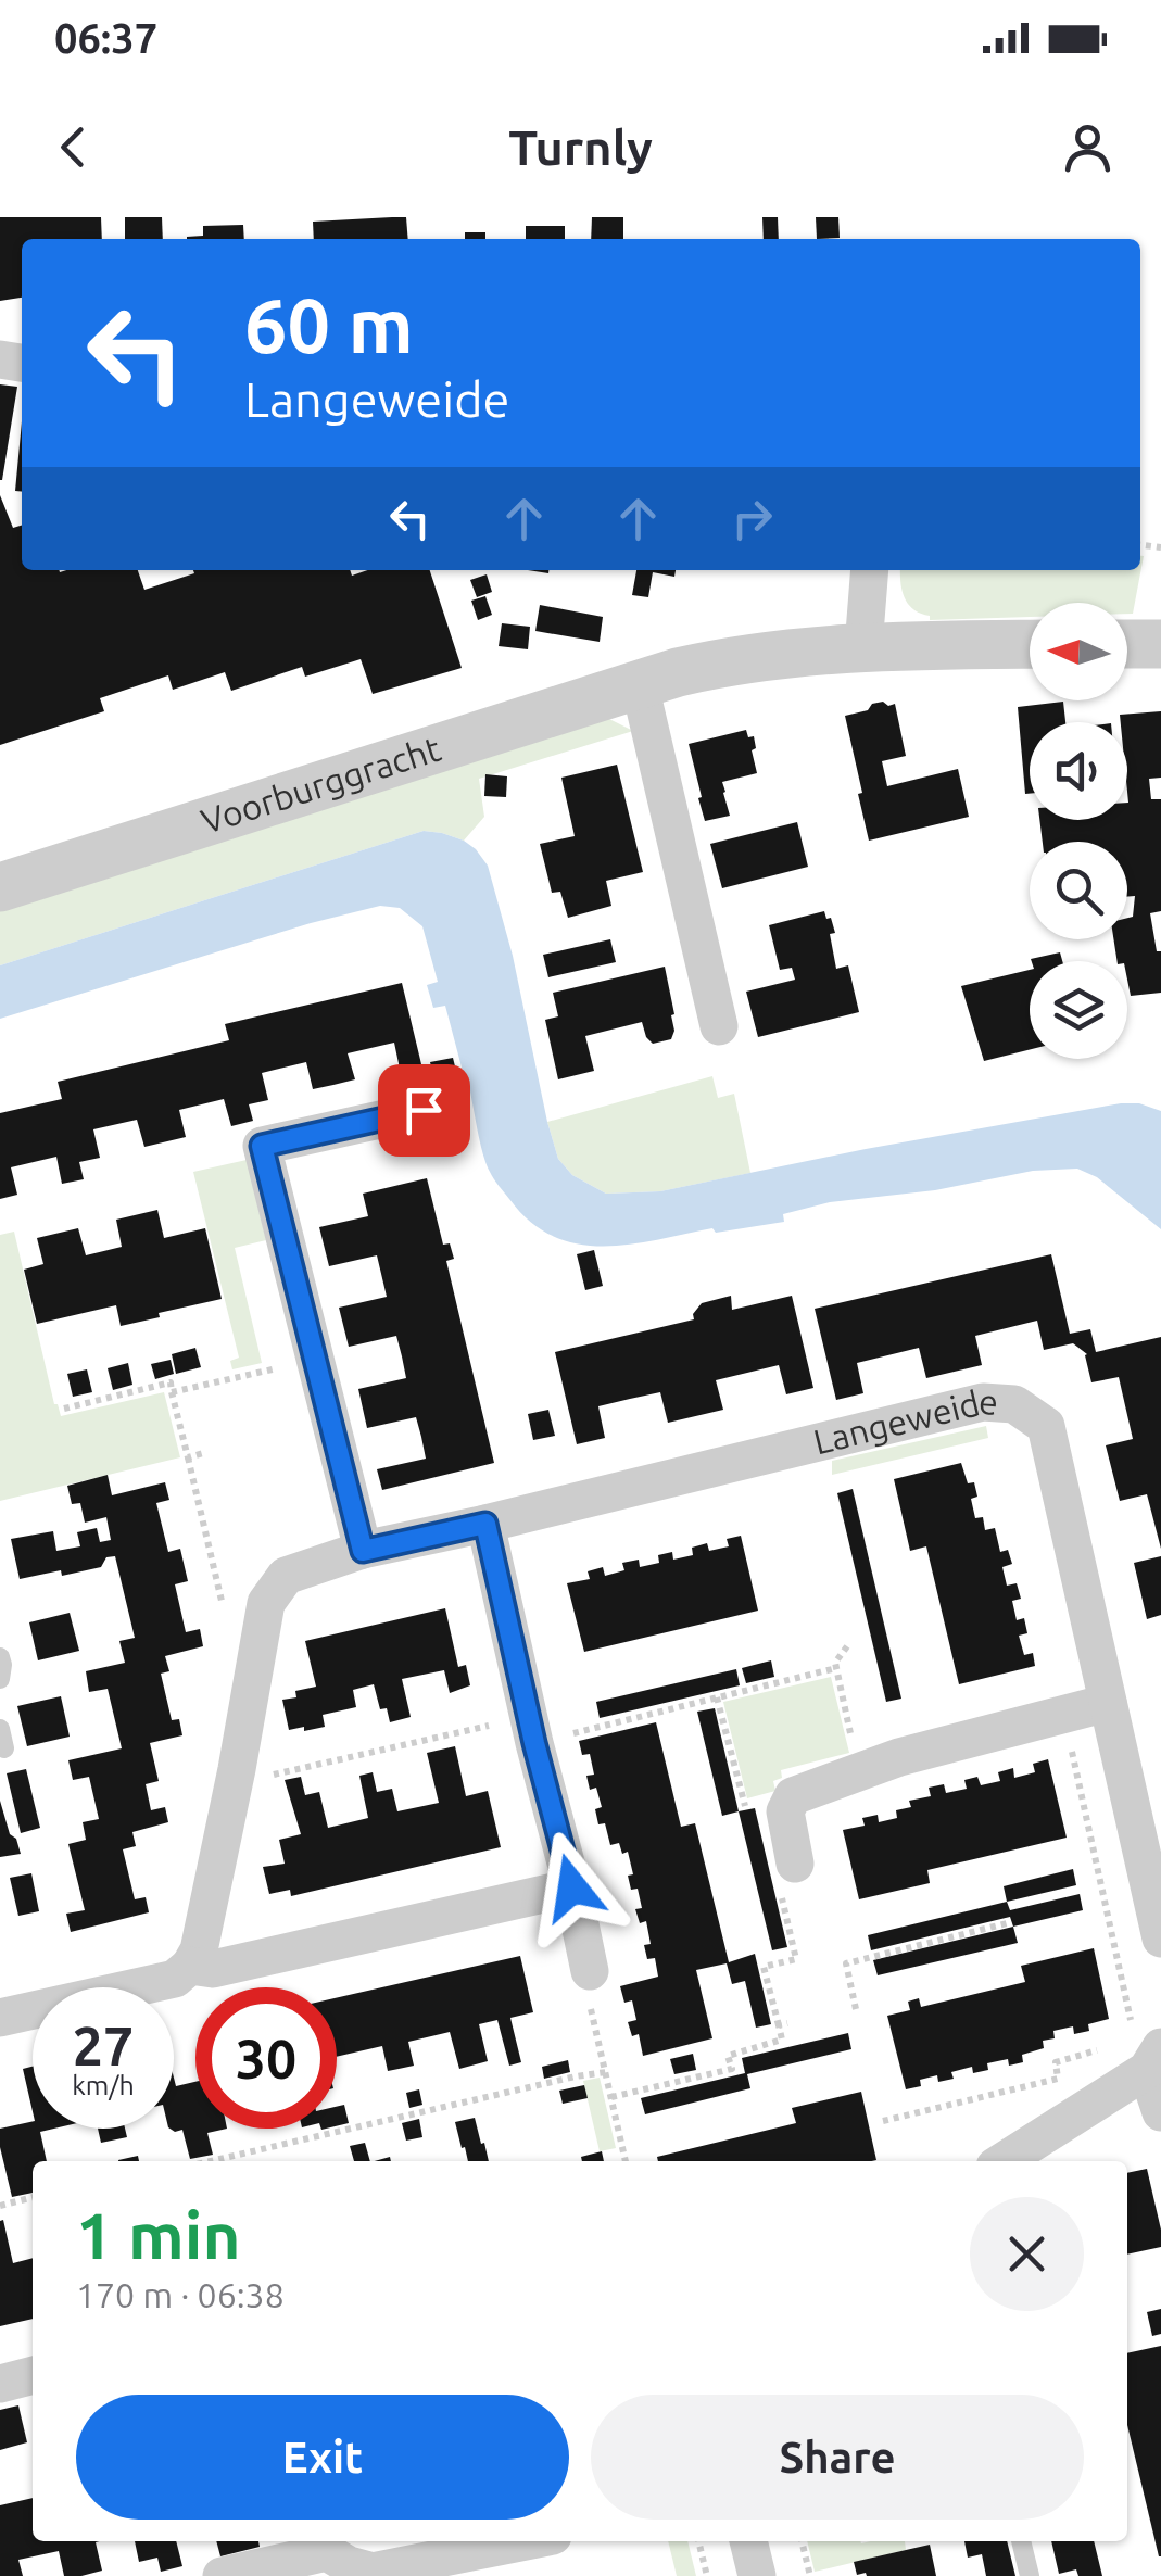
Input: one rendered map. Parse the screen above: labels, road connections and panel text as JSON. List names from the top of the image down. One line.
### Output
{"streets":{"street":["Voorburggracht","Langeweide"]},"north":"left","page":{"status":"06:37","header":"Turnly","turn":["60 m","Langeweide"],"speed":"27 km/h","limit":"30","heading":["1 min","170 m · 06:38"],"buttons":["Exit","Share"]}}
